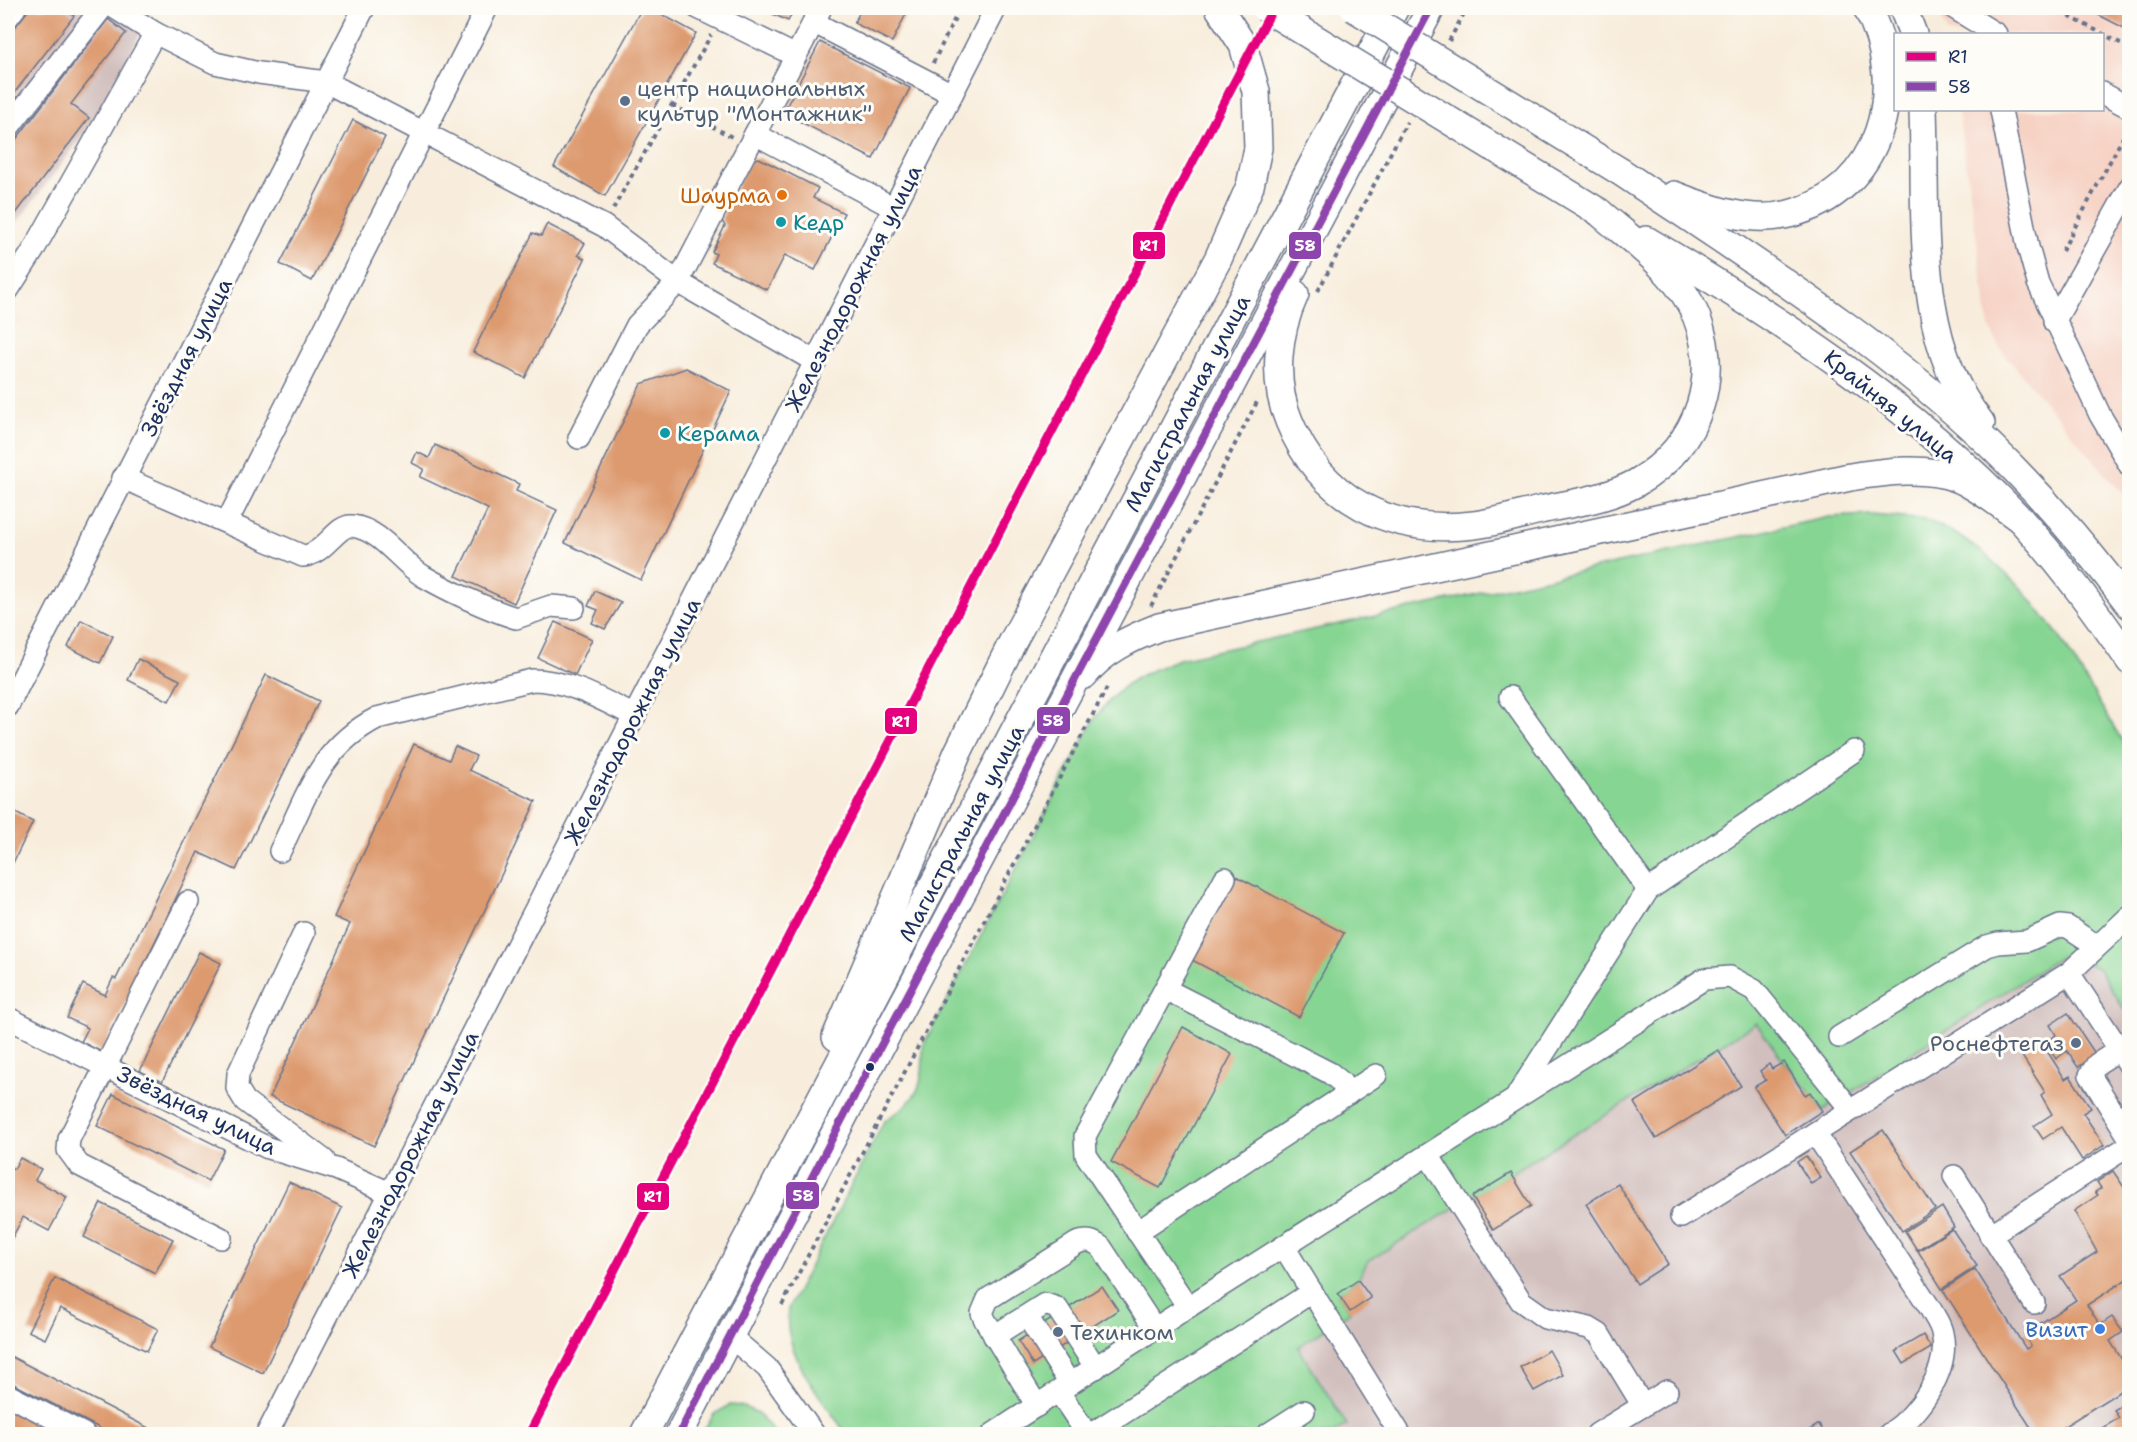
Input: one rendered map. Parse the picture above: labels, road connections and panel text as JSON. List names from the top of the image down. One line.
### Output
{"streets":{"main road":["Магистральная улица","Крайняя улица"],"street":["Железнодорожная улица","Звёздная улица"]},"crossings":[["Железнодорожная улица","Звёздная улица"]],"places":["центр национальных культур \"Монтажник\"","Шаурма","Кедр","Керама","Роснефтегаз","Визит","Техинком"],"lines":["transit line R1","transit line 58"],"legend":["R1","58"]}
